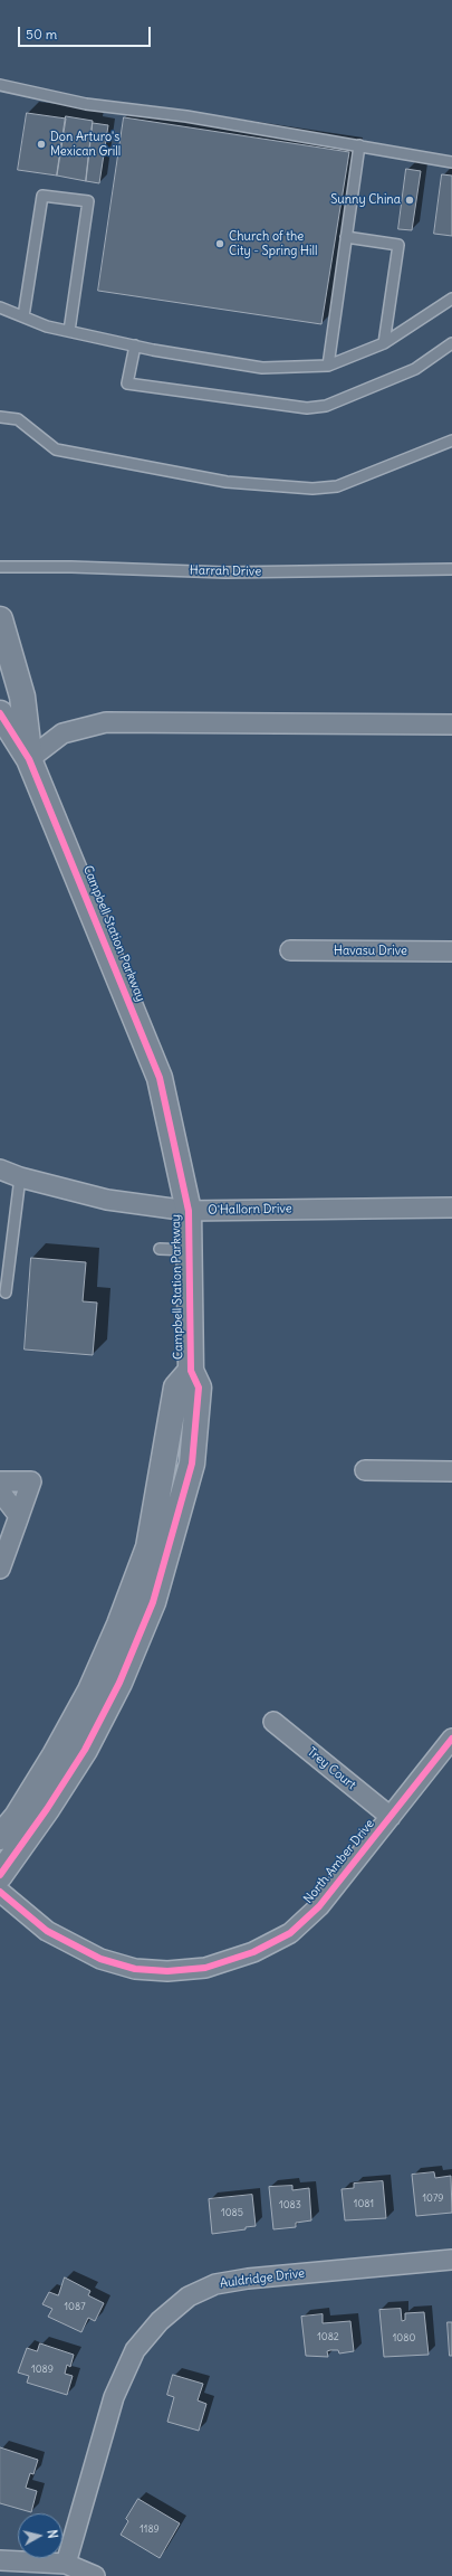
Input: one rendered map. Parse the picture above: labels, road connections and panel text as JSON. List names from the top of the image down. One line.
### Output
{"streets":{"street":["Campbell Station Parkway","Havasu Drive","O'Hallorn Drive","Trey Court","North Amber Drive","Auldridge Drive"],"lane":["Harrah Drive"]},"crossings":[["Campbell Station Parkway","O'Hallorn Drive"],["Trey Court","North Amber Drive"]],"places":["Don Arturo's Mexican Grill","Sunny China","Church of the City - Spring Hill"],"house_numbers":["1079","1081","1083","1085","1087","1082","1080","1089","1189"],"scale_bar":"50 m","north":"right"}
